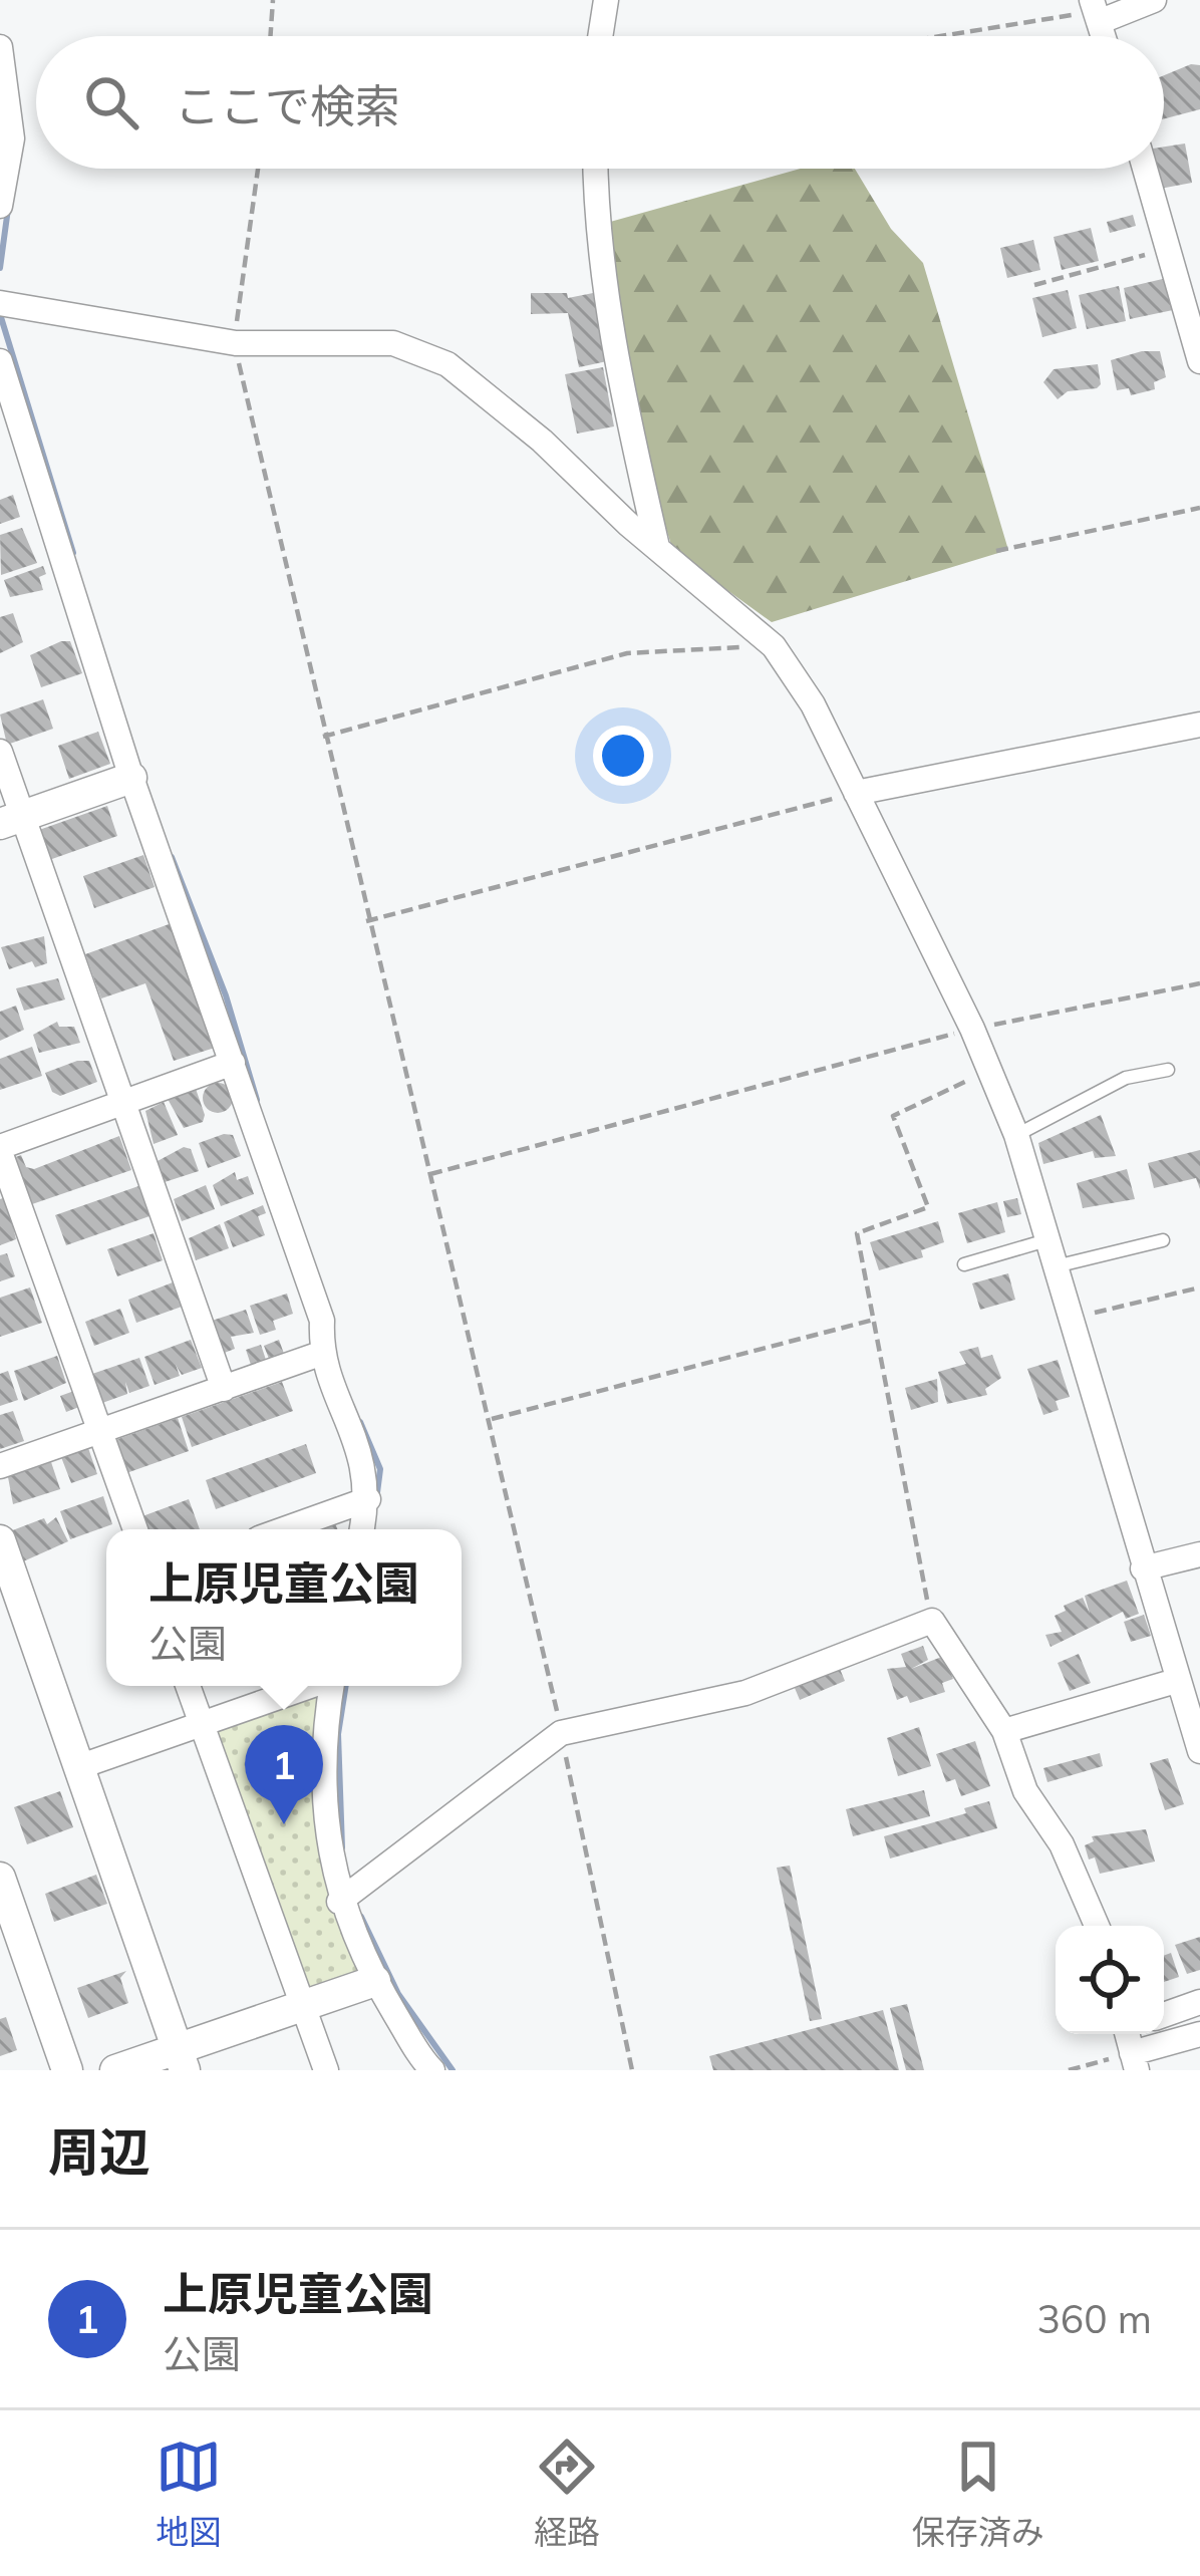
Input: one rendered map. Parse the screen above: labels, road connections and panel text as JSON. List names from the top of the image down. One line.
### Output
{"page":{"search":"ここで検索","popup":["上原児童公園","公園"],"pins":"1","heading":"周辺","list":[{"mark":"1","name":"上原児童公園","note":"公園","value":"360 m"}],"nav":["地図","経路","保存済み"]}}
